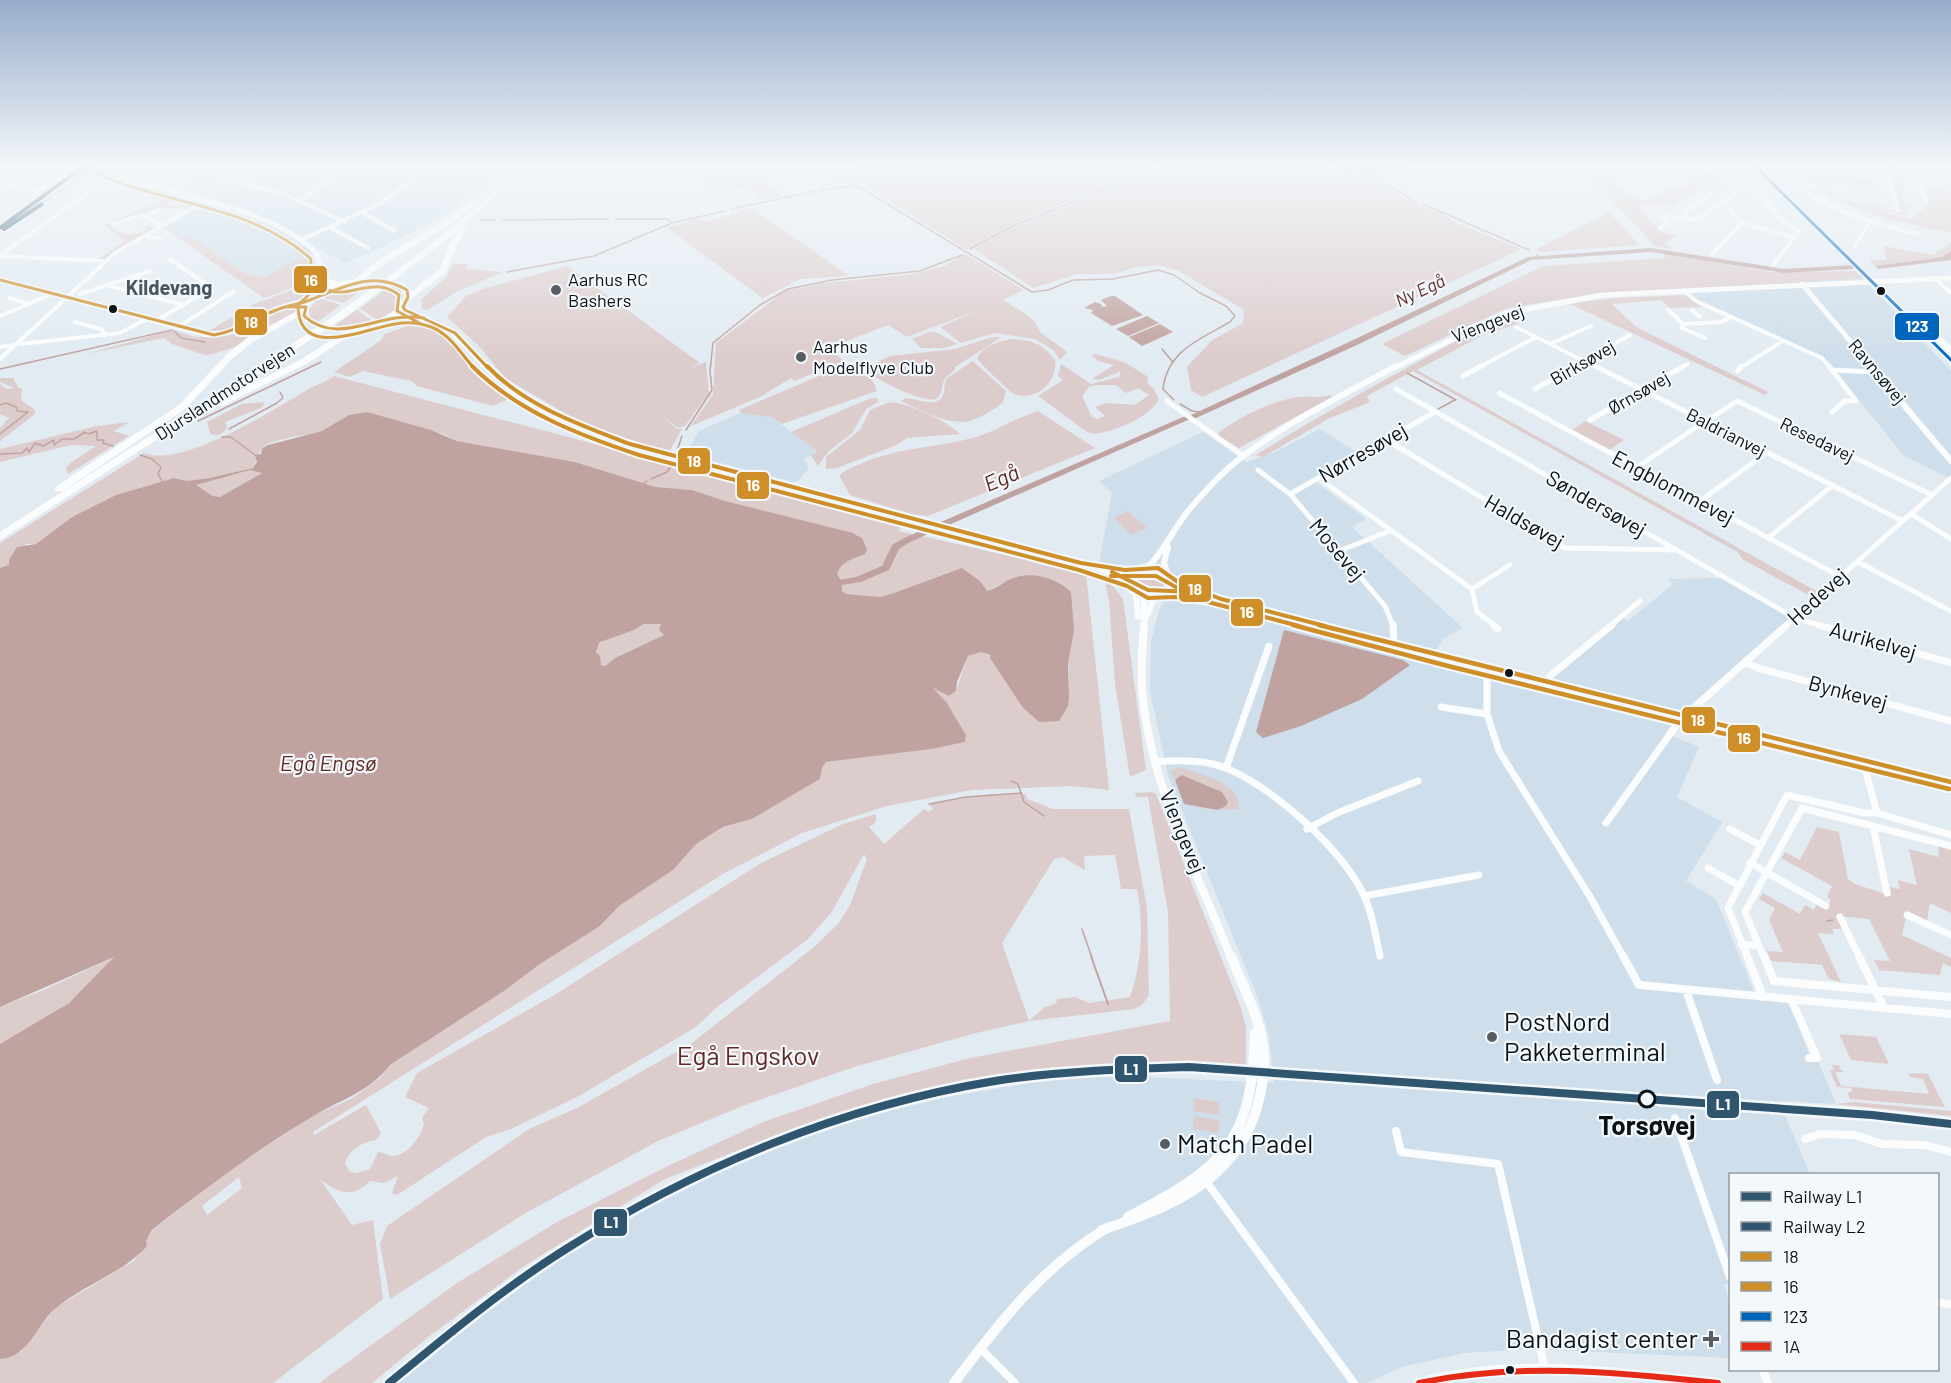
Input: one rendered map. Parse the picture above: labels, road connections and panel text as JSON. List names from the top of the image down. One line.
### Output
{"streets":{"highway":["Djurslandmotorvejen"],"street":["Viengevej","Birksøvej","Ravnsøvej","Ørnsøvej","Baldrianvej","Resedavej","Nørresøvej","Engblommevej","Søndersøvej","Haldsøvej","Mosevej","Hedevej","Aurikelvej","Bynkevej"]},"crossings":[["Viengevej","Ravnsøvej"],["Birksøvej","Baldrianvej"],["Ørnsøvej","Baldrianvej"],["Baldrianvej","Resedavej"],["Baldrianvej","Hedevej"],["Resedavej","Hedevej"],["Nørresøvej","Søndersøvej"],["Nørresøvej","Haldsøvej"],["Nørresøvej","Mosevej"],["Engblommevej","Hedevej"],["Søndersøvej","Haldsøvej"],["Søndersøvej","Hedevej"],["Søndersøvej","Aurikelvej"],["Hedevej","Aurikelvej"],["Hedevej","Bynkevej"]],"districts":["Kildevang"],"water":["Ny Egå","Egå","Egå Engsø"],"parks":["Egå Engskov"],"places":{"other":["Aarhus RC Bashers","Aarhus Modelflyve Club","PostNord Pakketerminal","Torsøvej","Match Padel"],"health":["Bandagist center"]},"lines":["transit line 16","transit line 123","transit line 18","rail line L1","transit line 1A"],"legend":["Railway L1","Railway L2","18","16","123","1A"]}
